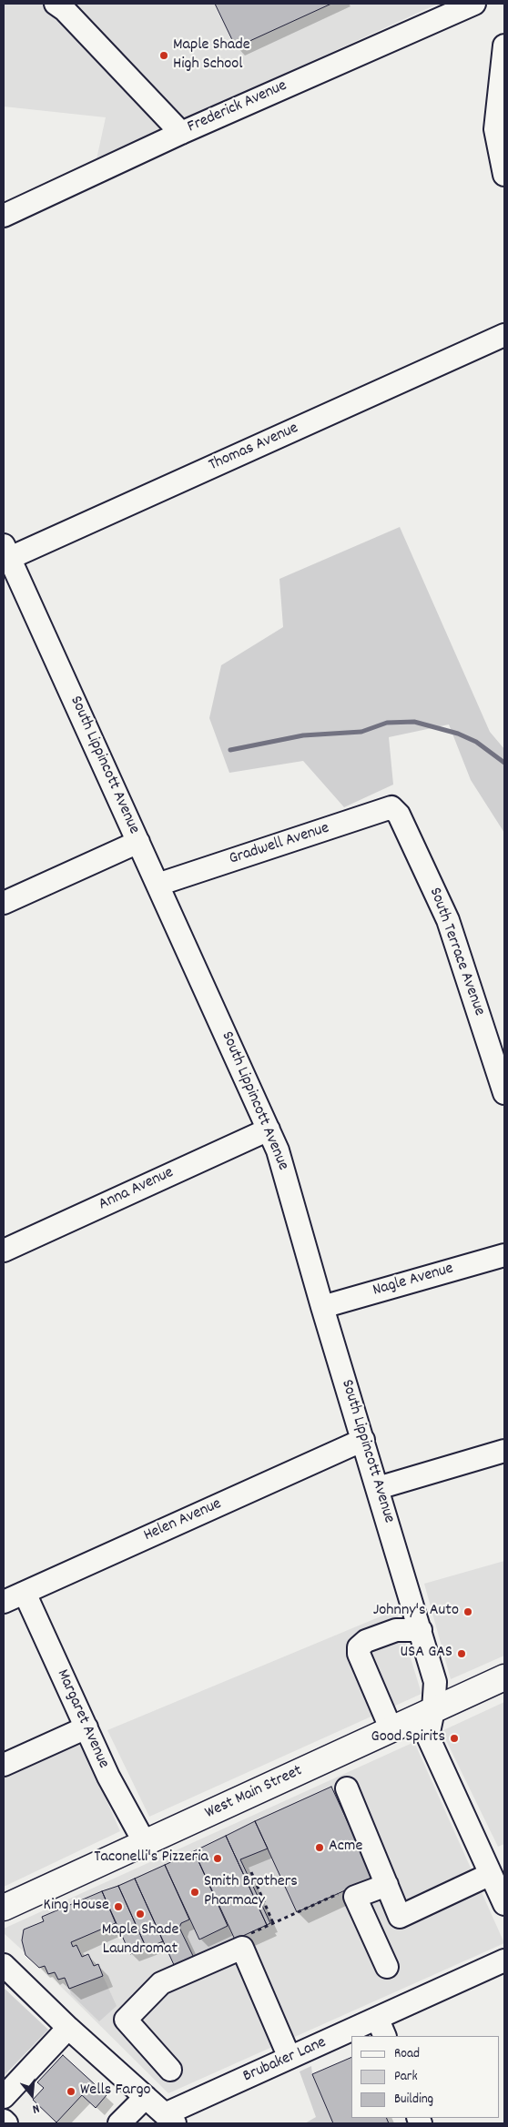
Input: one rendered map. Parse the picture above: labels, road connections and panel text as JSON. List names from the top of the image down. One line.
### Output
{"streets":{"main road":["West Main Street"],"street":["Frederick Avenue","Thomas Avenue","South Lippincott Avenue","Gradwell Avenue","South Terrace Avenue","Anna Avenue","Nagle Avenue","Helen Avenue","Margaret Avenue","Brubaker Lane"]},"crossings":[["Thomas Avenue","South Lippincott Avenue"],["South Lippincott Avenue","Gradwell Avenue"],["South Lippincott Avenue","Anna Avenue"],["South Lippincott Avenue","Nagle Avenue"],["South Lippincott Avenue","Helen Avenue"],["South Lippincott Avenue","West Main Street"],["Gradwell Avenue","South Terrace Avenue"],["Helen Avenue","Margaret Avenue"],["Margaret Avenue","West Main Street"]],"places":["Maple Shade High School","Johnny's Auto","USA GAS","Good Spirits","Acme","Taconelli's Pizzeria","Smith Brothers Pharmacy","King House","Maple Shade Laundromat","Wells Fargo"],"legend":["Road","Park","Building"],"north":"bottom"}
